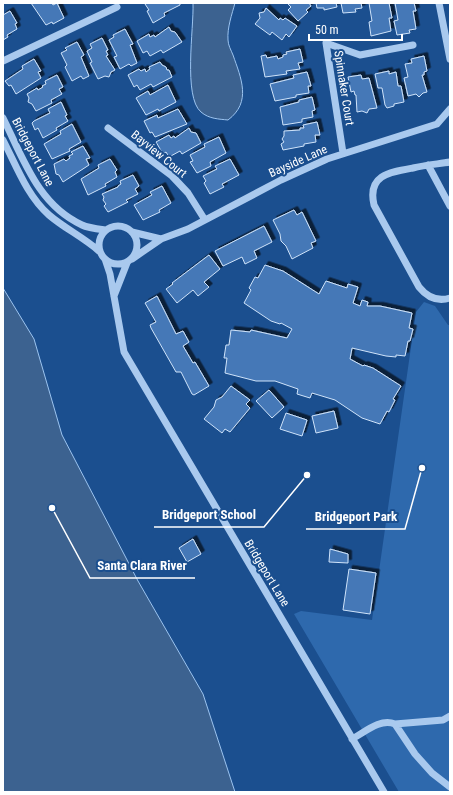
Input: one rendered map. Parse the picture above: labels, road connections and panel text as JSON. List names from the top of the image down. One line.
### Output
{"streets":{"street":["Spinnaker Court","Bridgeport Lane","Bayview Court","Bayside Lane"]},"crossings":[["Spinnaker Court","Bayside Lane"],["Bridgeport Lane","Bayside Lane"],["Bayview Court","Bayside Lane"]],"places":["Bridgeport Park","Bridgeport School","Santa Clara River"],"scale_bar":"50 m"}
